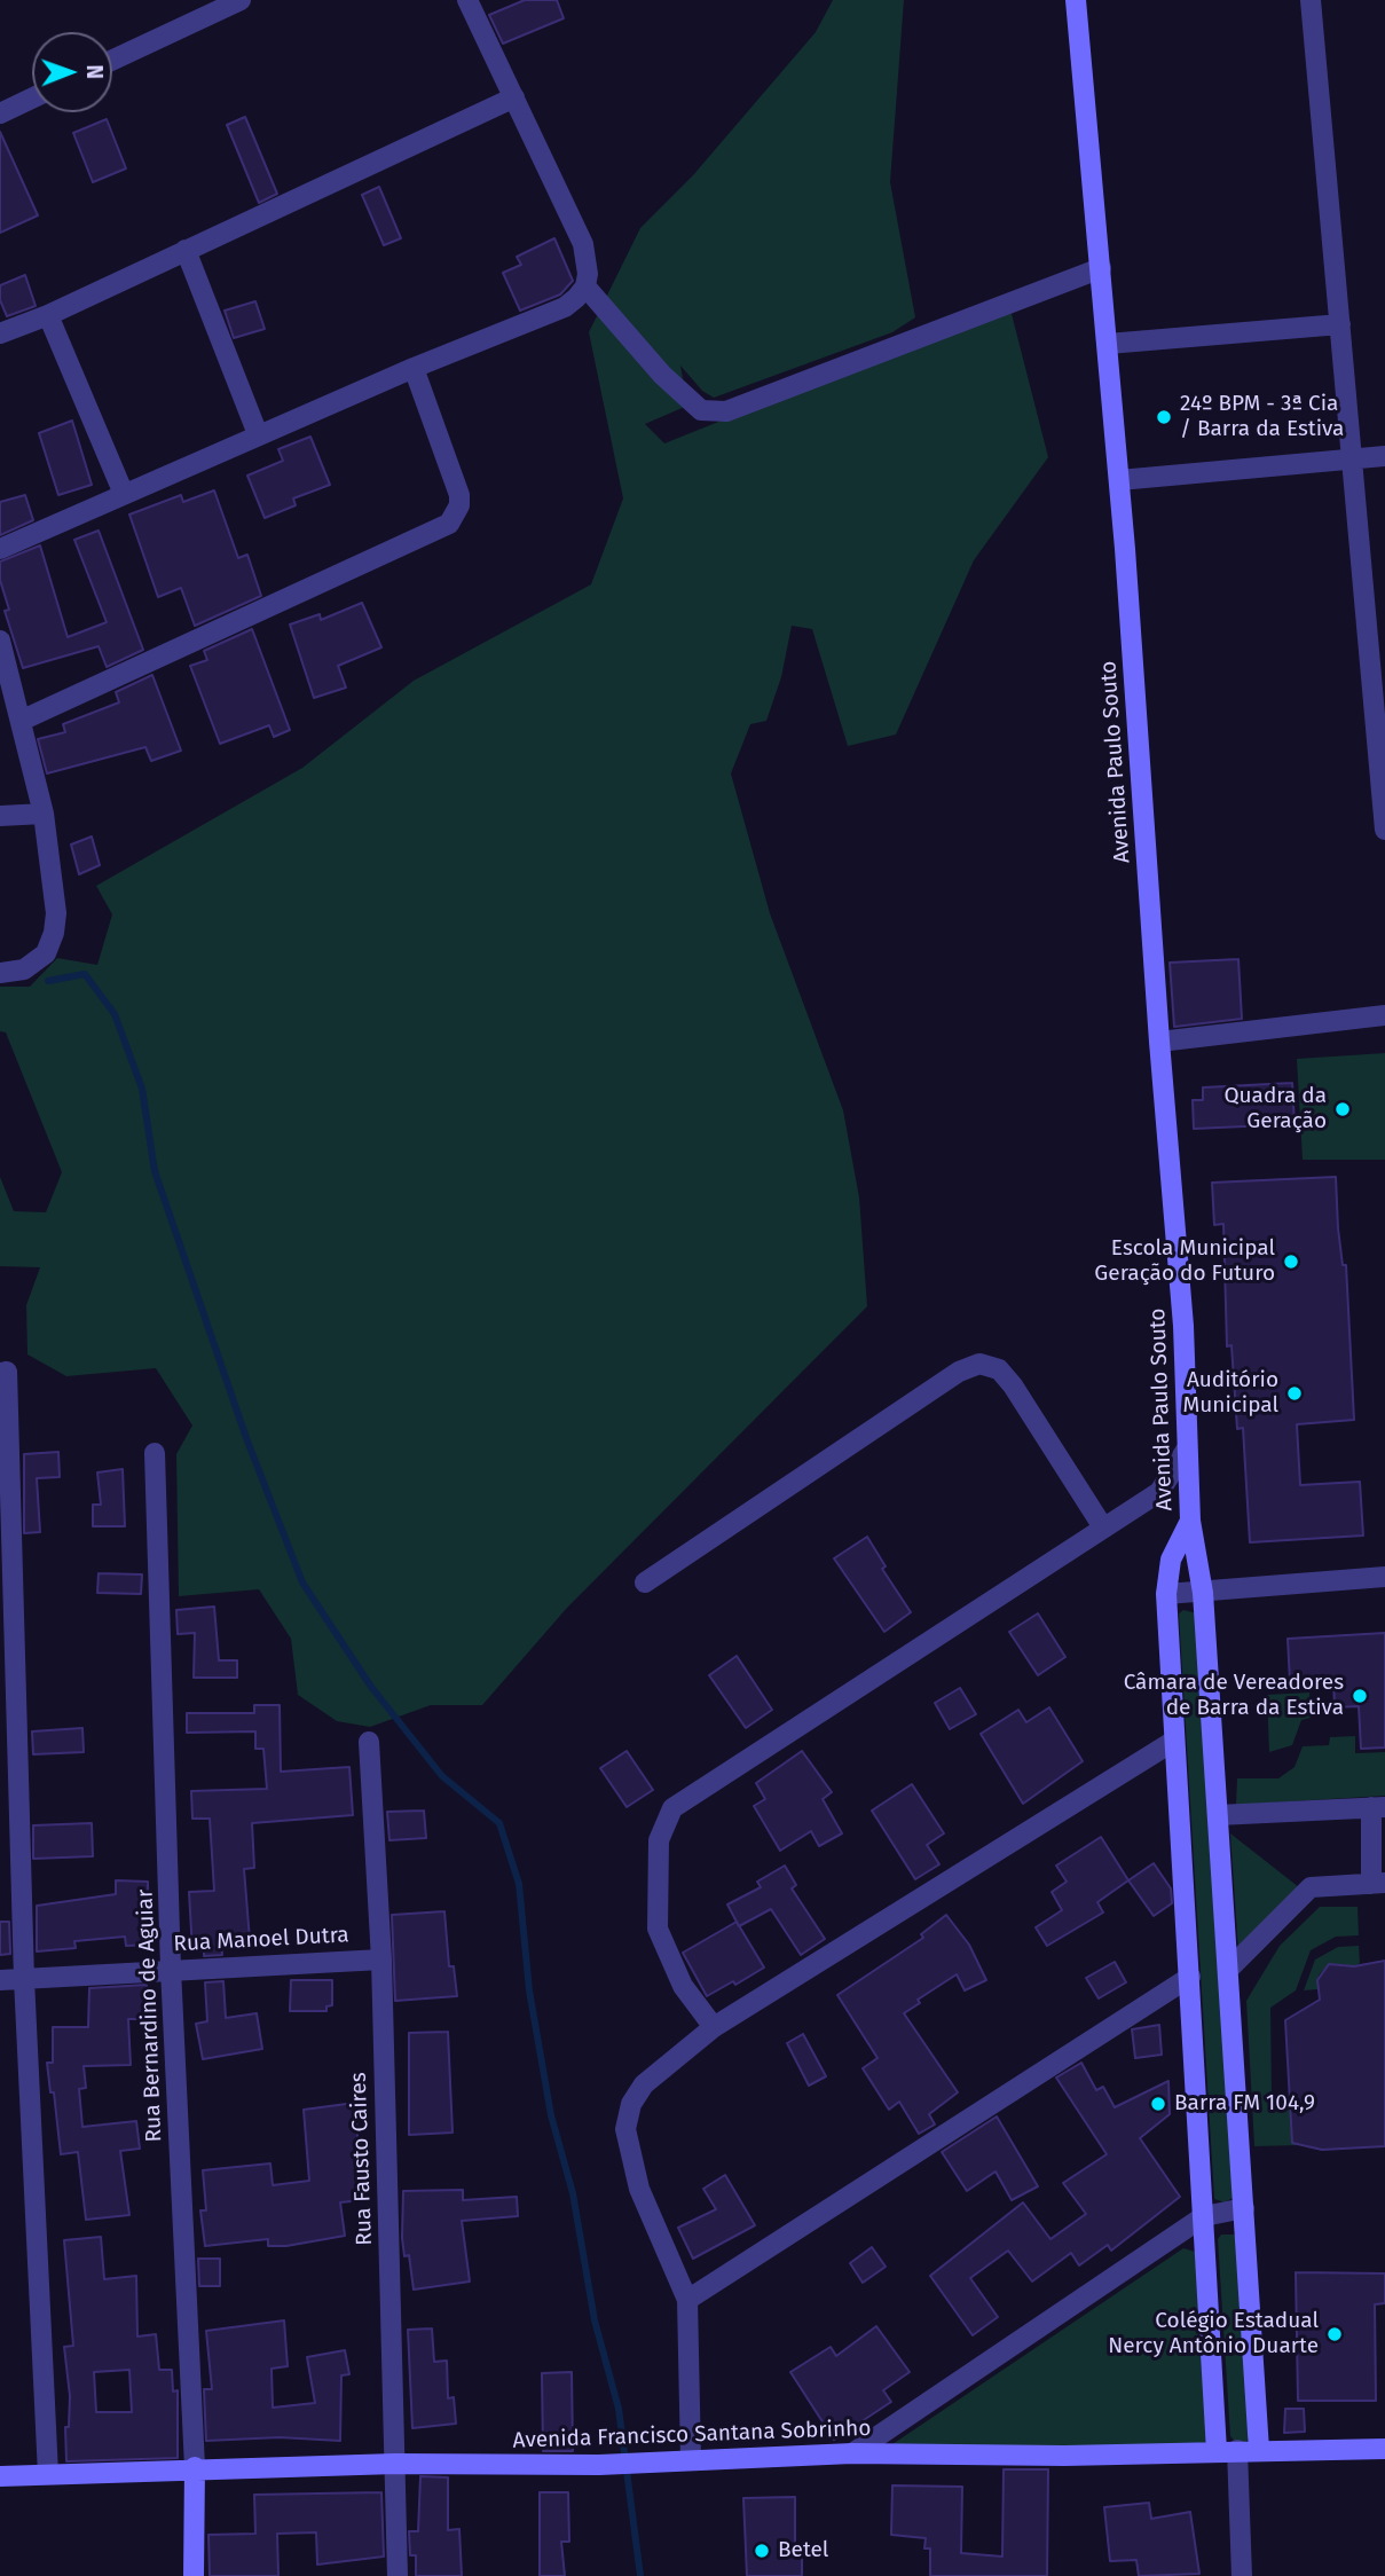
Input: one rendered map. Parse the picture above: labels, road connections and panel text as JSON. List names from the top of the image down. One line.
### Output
{"streets":{"street":["Avenida Paulo Souto","Rua Manoel Dutra","Rua Bernardino de Aguiar","Rua Fausto Caires","Avenida Francisco Santana Sobrinho"]},"crossings":[["Avenida Paulo Souto","Avenida Francisco Santana Sobrinho"],["Rua Manoel Dutra","Rua Bernardino de Aguiar"],["Rua Manoel Dutra","Rua Fausto Caires"],["Rua Bernardino de Aguiar","Avenida Francisco Santana Sobrinho"],["Rua Fausto Caires","Avenida Francisco Santana Sobrinho"]],"places":["24º BPM - 3ª Cia / Barra da Estiva","Quadra da Geração","Escola Municipal Geração do Futuro","Auditório Municipal","Câmara de Vereadores de Barra da Estiva","Barra FM 104,9","Colégio Estadual Nercy Antônio Duarte","Betel"],"north":"right"}
